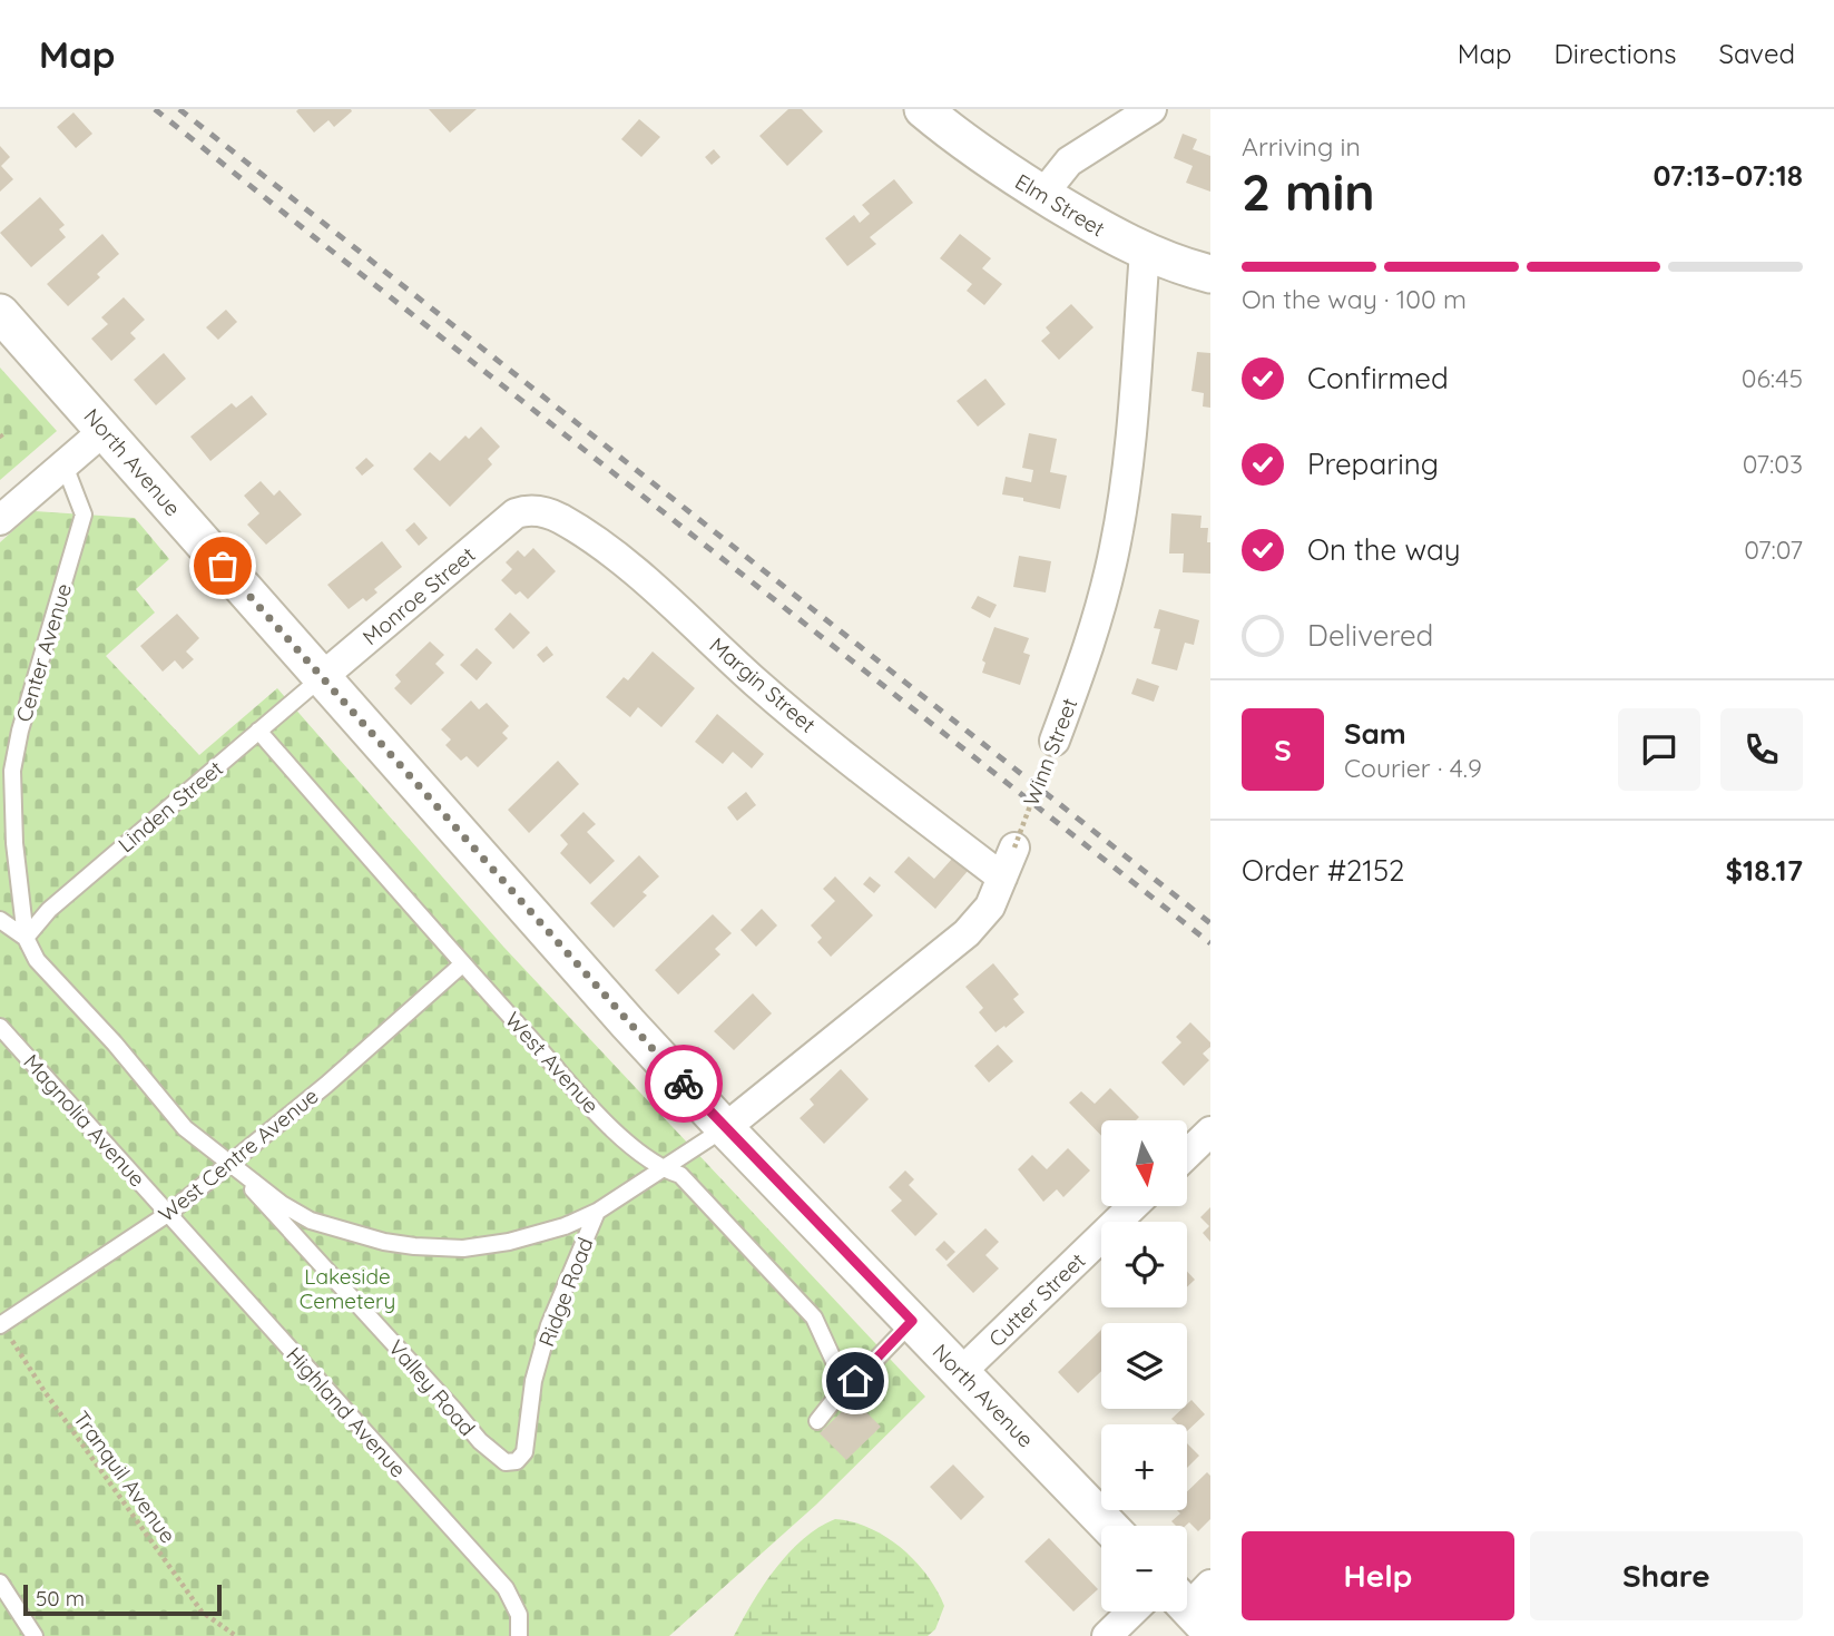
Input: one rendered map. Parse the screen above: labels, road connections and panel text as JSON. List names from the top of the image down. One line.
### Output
{"streets":{"street":["Elm Street","North Avenue","Monroe Street","Margin Street","Winn Street","Cutter Street"],"lane":["Center Avenue","Linden Street","West Avenue","Magnolia Avenue","West Centre Avenue","Ridge Road","Valley Road","Highland Avenue"],"path":["Tranquil Avenue"]},"crossings":[["Elm Street","Winn Street"],["North Avenue","Monroe Street"],["North Avenue","Linden Street"],["North Avenue","Cutter Street"],["Monroe Street","Margin Street"],["Monroe Street","Linden Street"],["Center Avenue","Linden Street"],["Center Avenue","West Centre Avenue"],["Center Avenue","Valley Road"],["Linden Street","West Avenue"],["West Avenue","West Centre Avenue"],["Magnolia Avenue","West Centre Avenue"],["Magnolia Avenue","Highland Avenue"],["West Centre Avenue","Valley Road"],["West Centre Avenue","Highland Avenue"],["West Centre Avenue","Tranquil Avenue"],["Ridge Road","Valley Road"]],"parks":["Lakeside Cemetery"],"scale_bar":"50 m","north":"bottom","page":{"header":"Map","nav":["Map","Directions","Saved"],"heading":["2 min","Arriving in","07:13–07:18"],"panel":["Sam","Courier · 4.9","Order #2152","$18.17"],"bar":"On the way · 100 m","list":[["Confirmed","06:45"],["Preparing","07:03"],["On the way","07:07"],"Delivered"],"round":"S","map_buttons":["+","−"],"buttons":["Help","Share"],"scale":"50 m"}}
